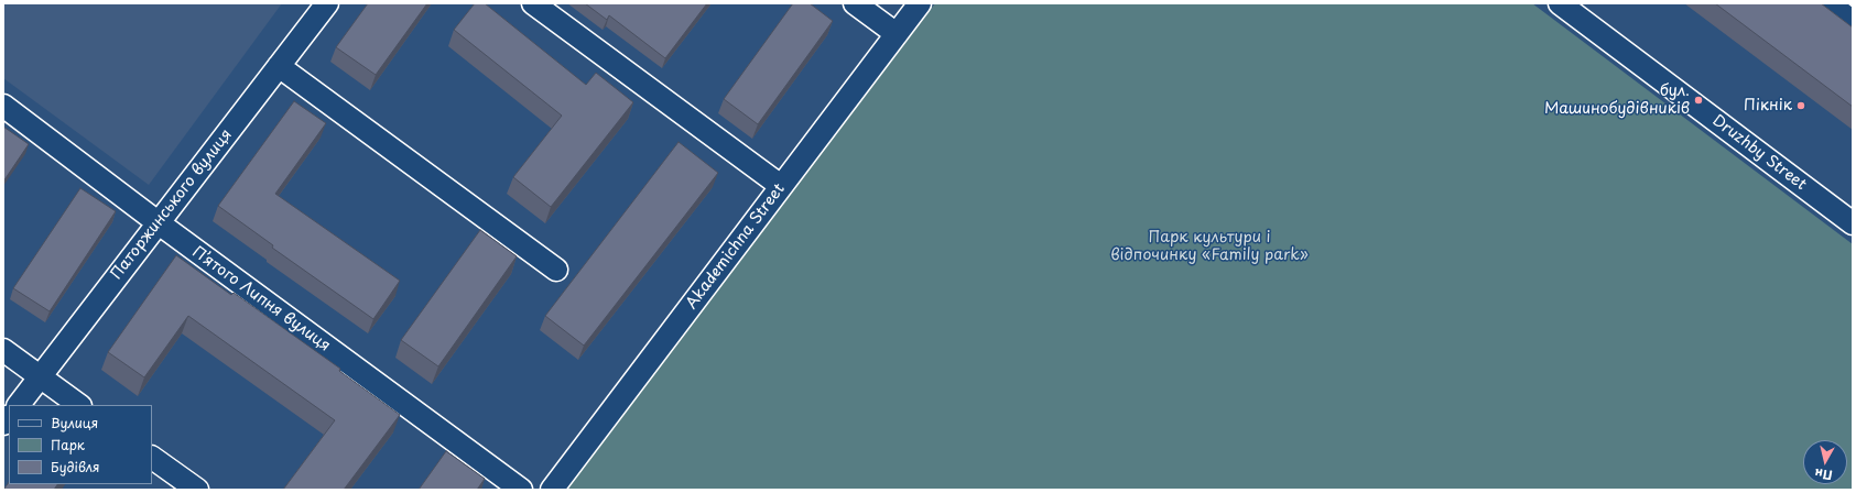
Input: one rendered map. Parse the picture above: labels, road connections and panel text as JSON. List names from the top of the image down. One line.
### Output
{"streets":{"street":["Druzhby Street","Паторжинського вулиця","Akademichna Street","П’ятого Липня вулиця"]},"crossings":[["Паторжинського вулиця","П’ятого Липня вулиця"]],"parks":["Парк культури і відпочинку «Family park»"],"places":["бул. Машинобудівників","Пікнік"],"legend":["Вулиця","Парк","Будівля"],"north":"bottom"}
